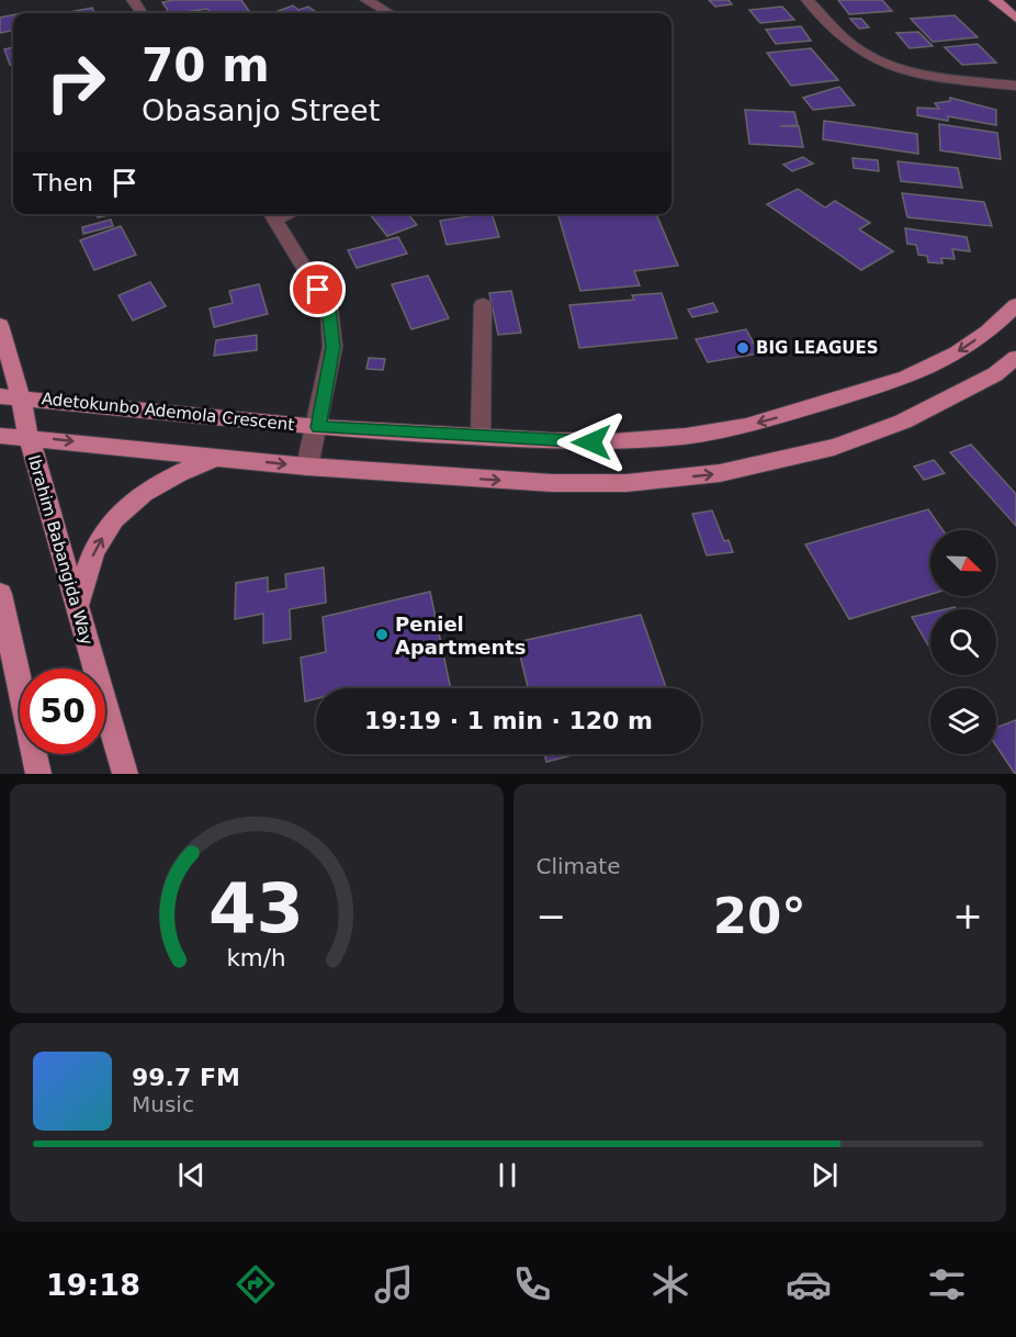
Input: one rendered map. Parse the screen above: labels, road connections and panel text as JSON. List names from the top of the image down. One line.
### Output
{"streets":{"main road":["Adetokunbo Ademola Crescent","Ibrahim Babangida Way"]},"crossings":[["Adetokunbo Ademola Crescent","Ibrahim Babangida Way"]],"places":["BIG LEAGUES","Peniel Apartments"],"north":"bottom right","page":{"turn":["70 m","Obasanjo Street"],"then":"Then","limit":"50","trip":"19:19 · 1 min · 120 m","tile":"Climate","heat":["−","20°","+"],"song":["99.7 FM","Music"],"tabs":"19:18","gauge":["43","km/h"]}}
